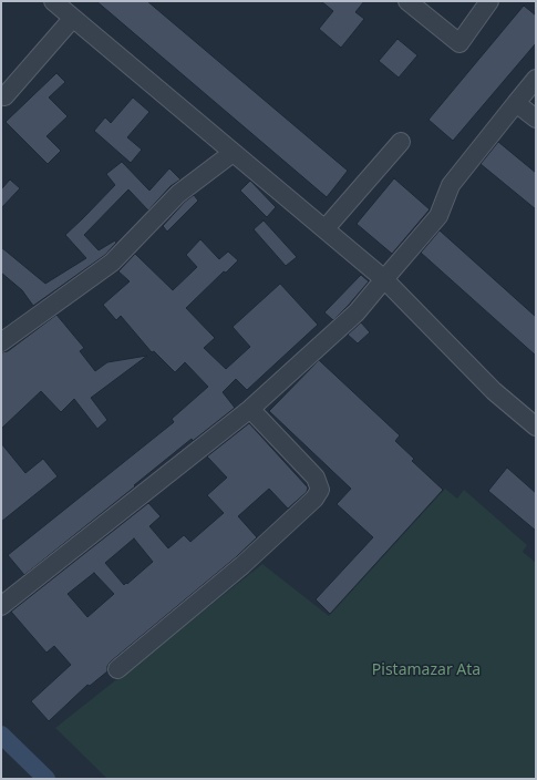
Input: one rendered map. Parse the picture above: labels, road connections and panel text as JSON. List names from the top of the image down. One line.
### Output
{"parks":["Pistamazar Ata"]}
